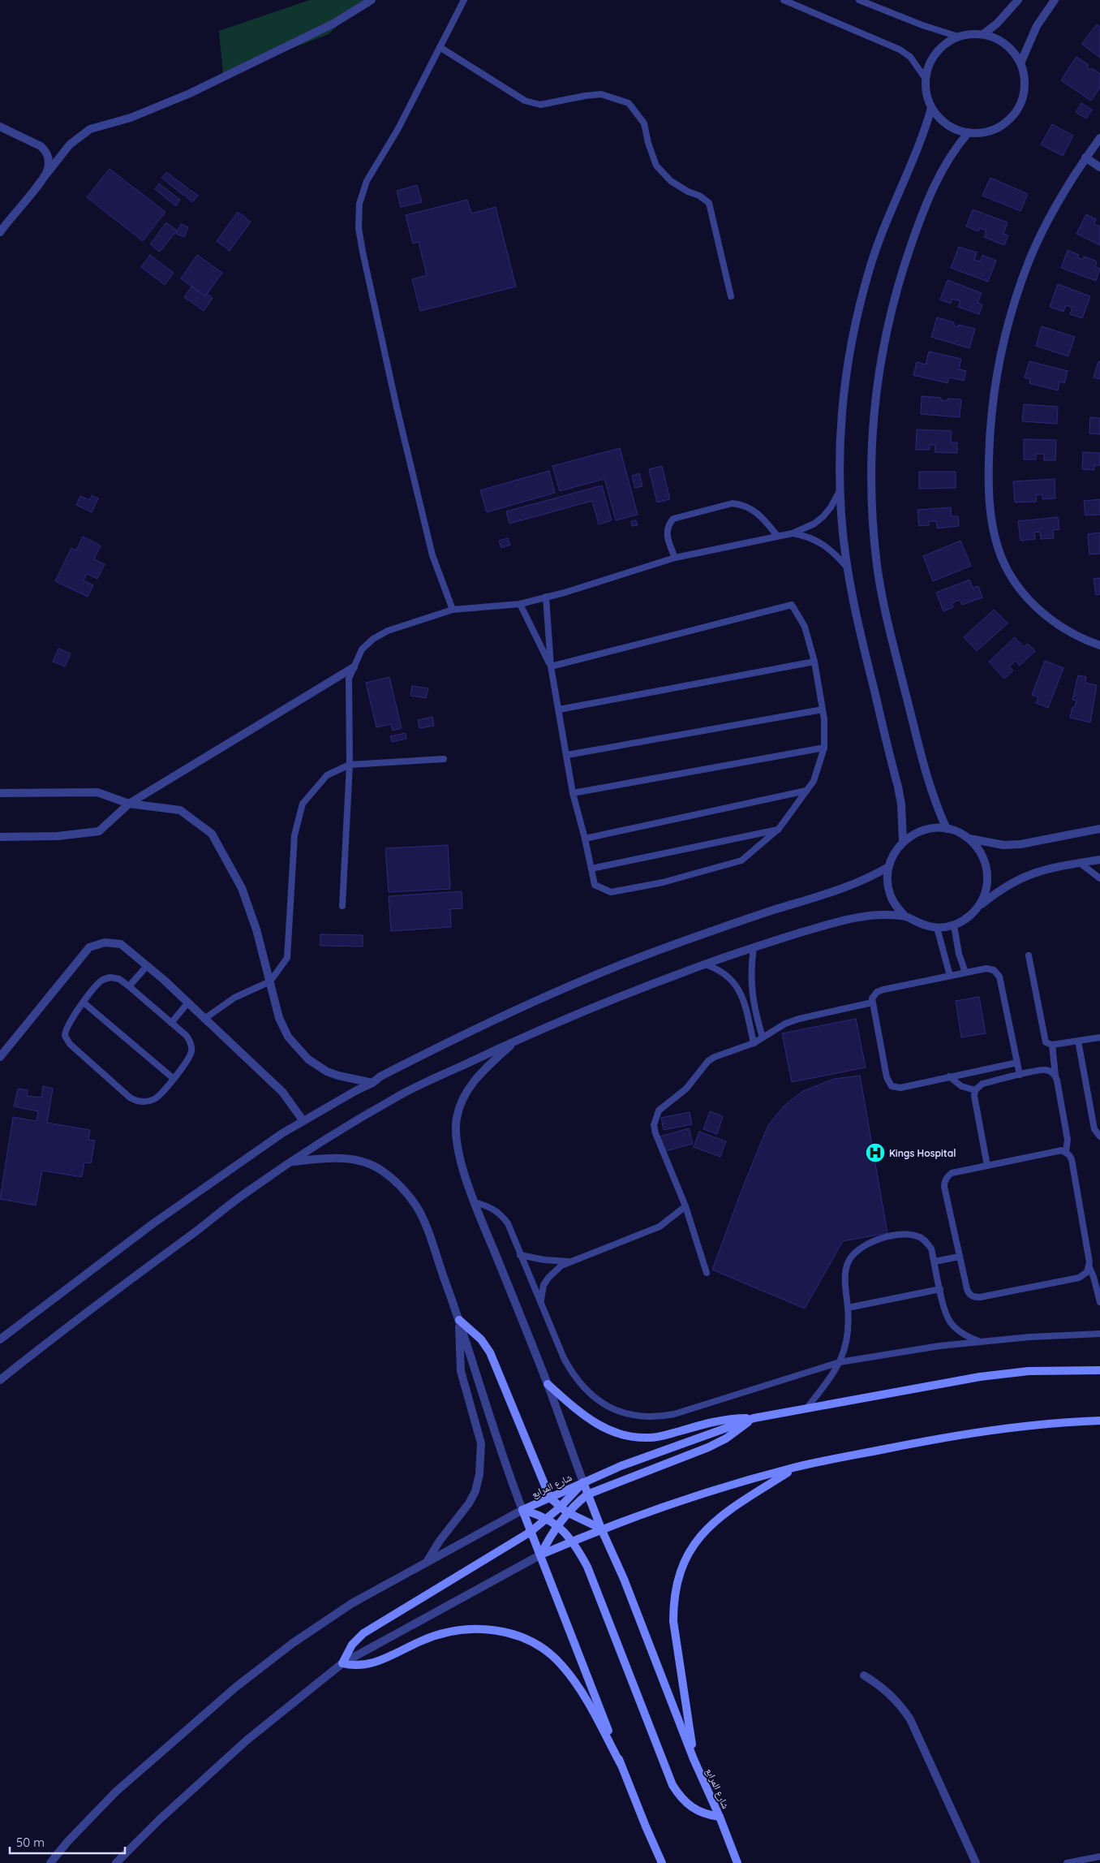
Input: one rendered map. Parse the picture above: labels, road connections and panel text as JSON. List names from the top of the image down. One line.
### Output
{"streets":{"main road":["شارع المرابع"]},"places":{"hospital":["Kings Hospital"]},"scale_bar":"50 m"}
